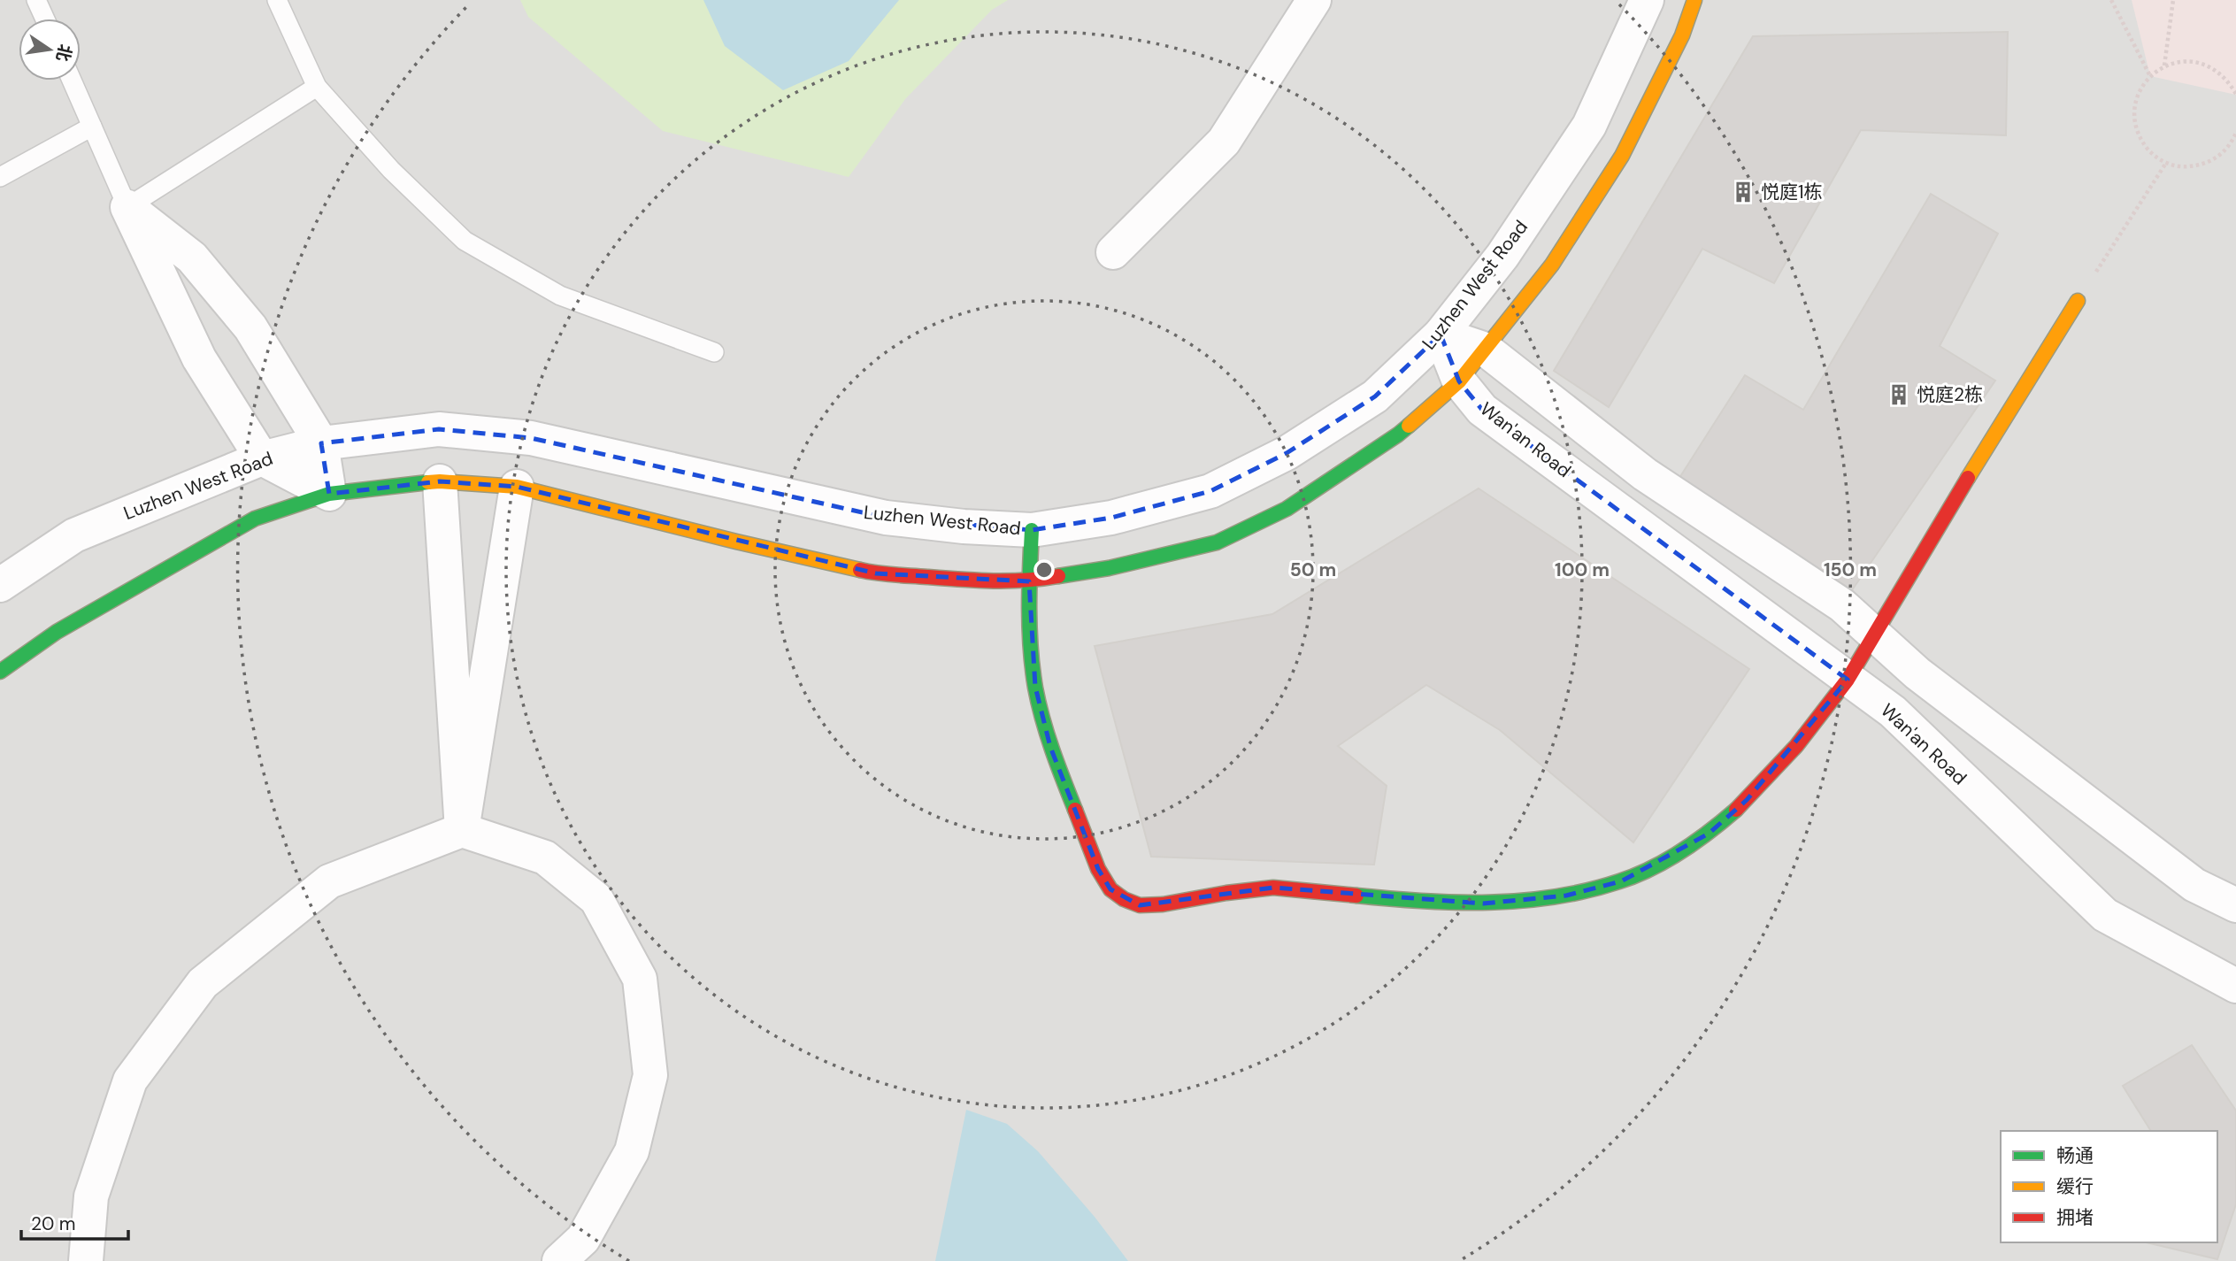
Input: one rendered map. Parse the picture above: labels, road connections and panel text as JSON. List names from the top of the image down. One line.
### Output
{"streets":{"street":["Luzhen West Road","Wan'an Road"]},"crossings":[["Luzhen West Road","Wan'an Road"]],"places":{"building":["悦庭1栋","悦庭2栋"]},"legend":["畅通","缓行","拥堵"],"scale_bar":"20 m","north":"right","rings":["50 m","100 m","150 m"]}
